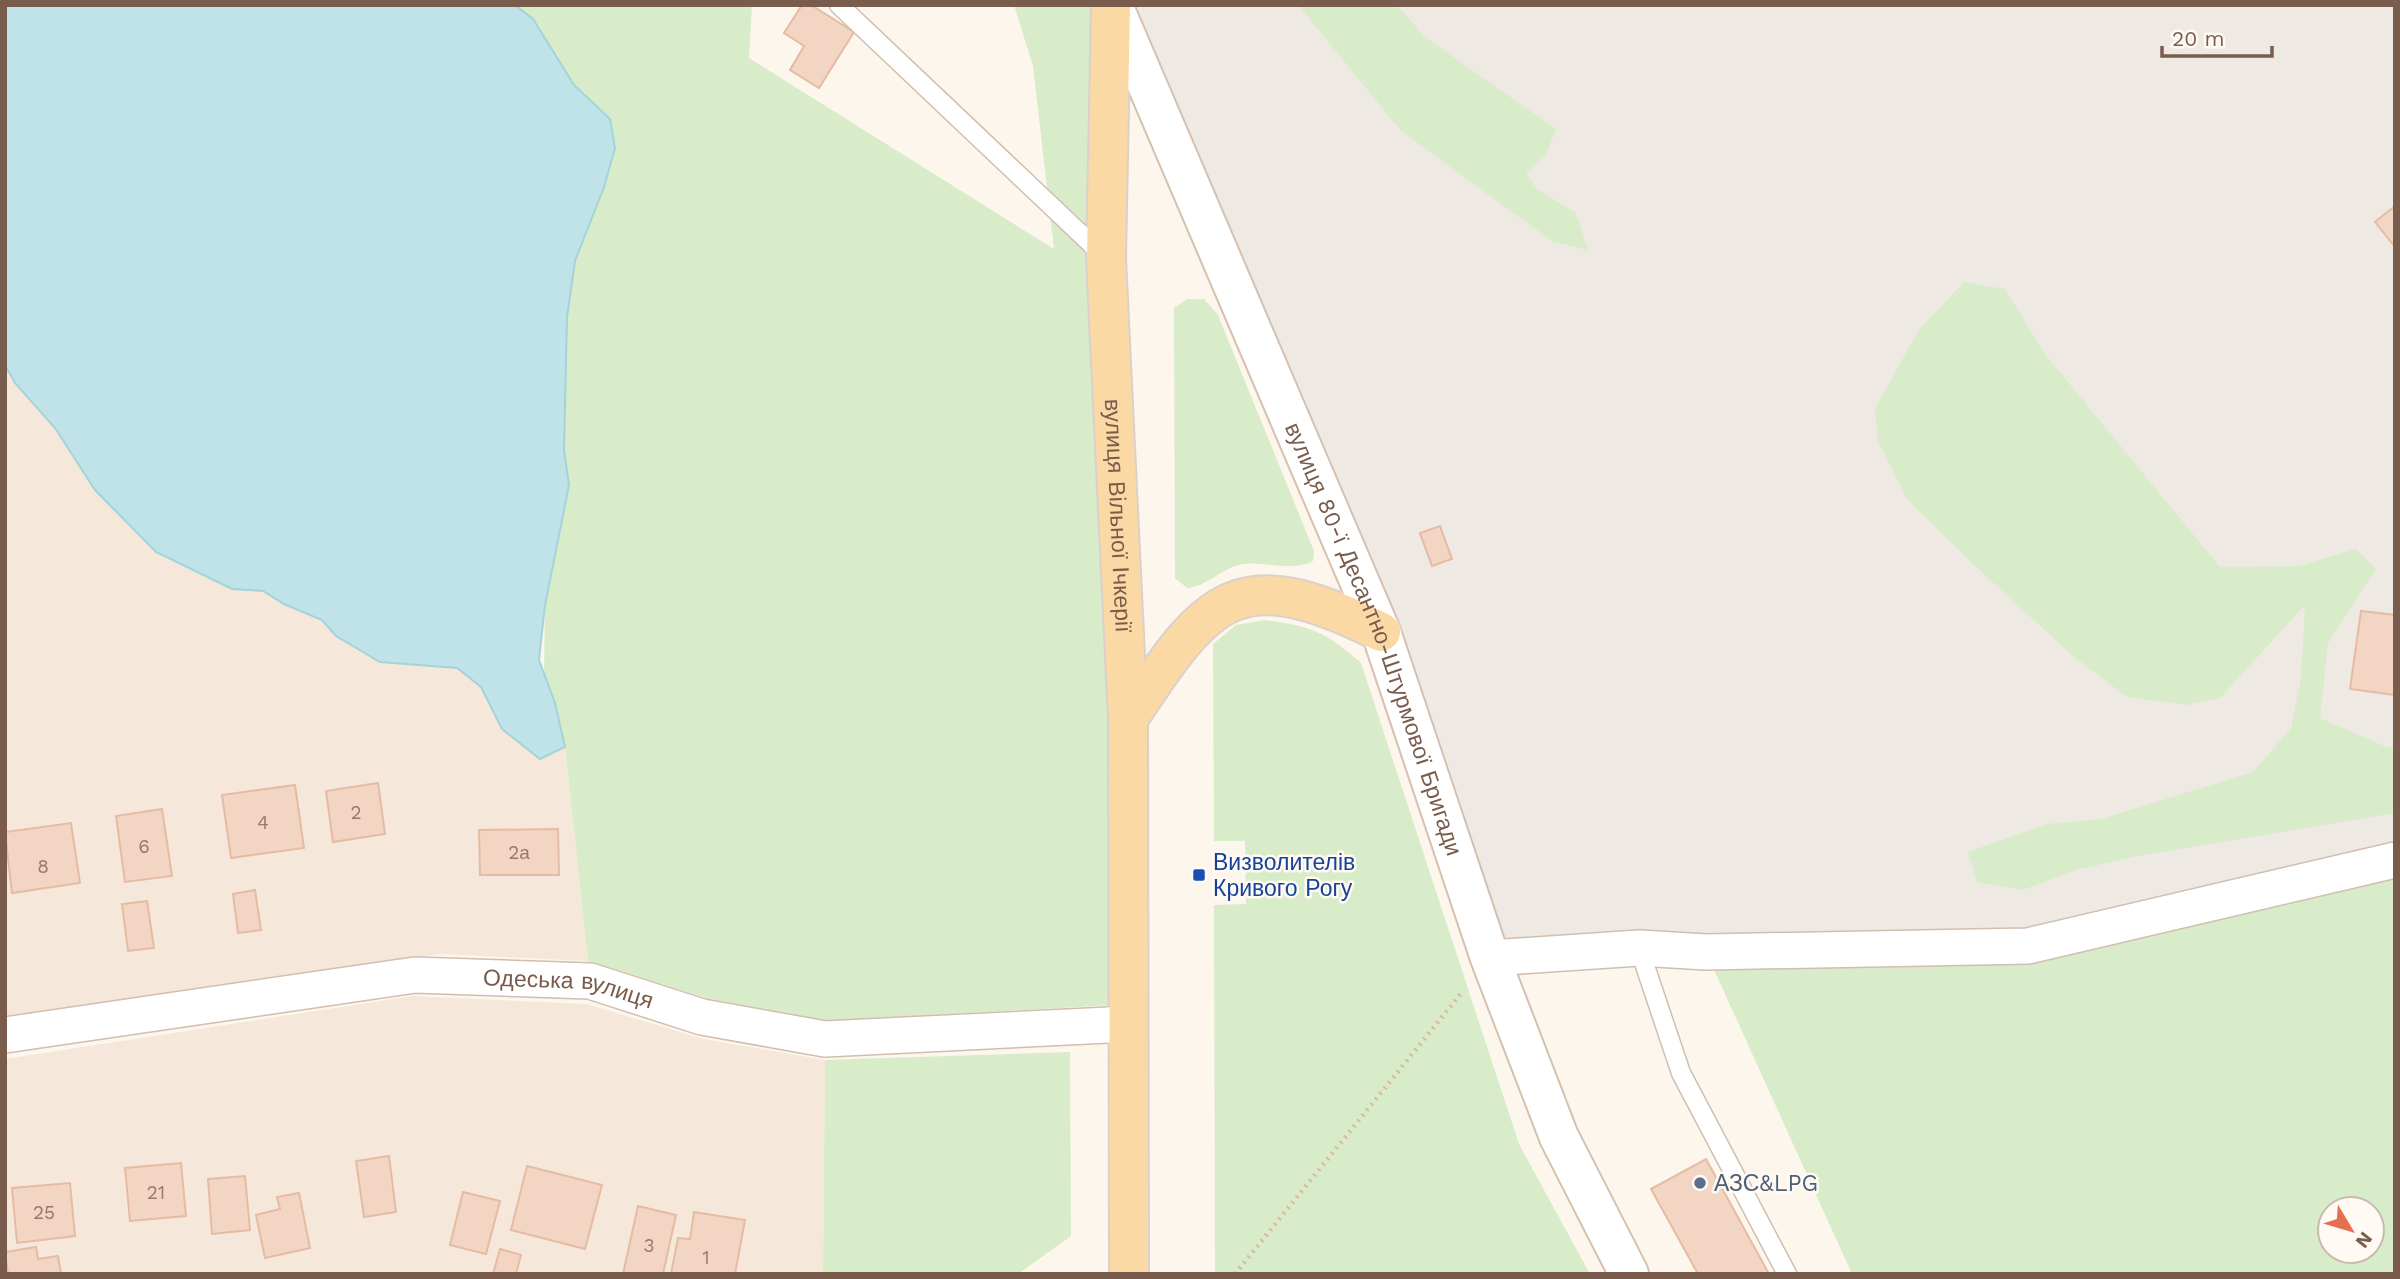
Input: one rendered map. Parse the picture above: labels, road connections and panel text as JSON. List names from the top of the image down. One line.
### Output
{"streets":{"main road":["вулиця Вільної Ічкерії"],"street":["вулиця 80-ї Десантно-Штурмової Бригади","Одеська вулиця"]},"crossings":[["вулиця Вільної Ічкерії","вулиця 80-ї Десантно-Штурмової Бригади"],["вулиця Вільної Ічкерії","Одеська вулиця"]],"places":{"transit":["Визволителів Кривого Рогу"],"other":["АЗС&LPG"]},"house_numbers":["2","4","6","2а","8","21","25","3","1"],"scale_bar":"20 m","north":"bottom right"}
